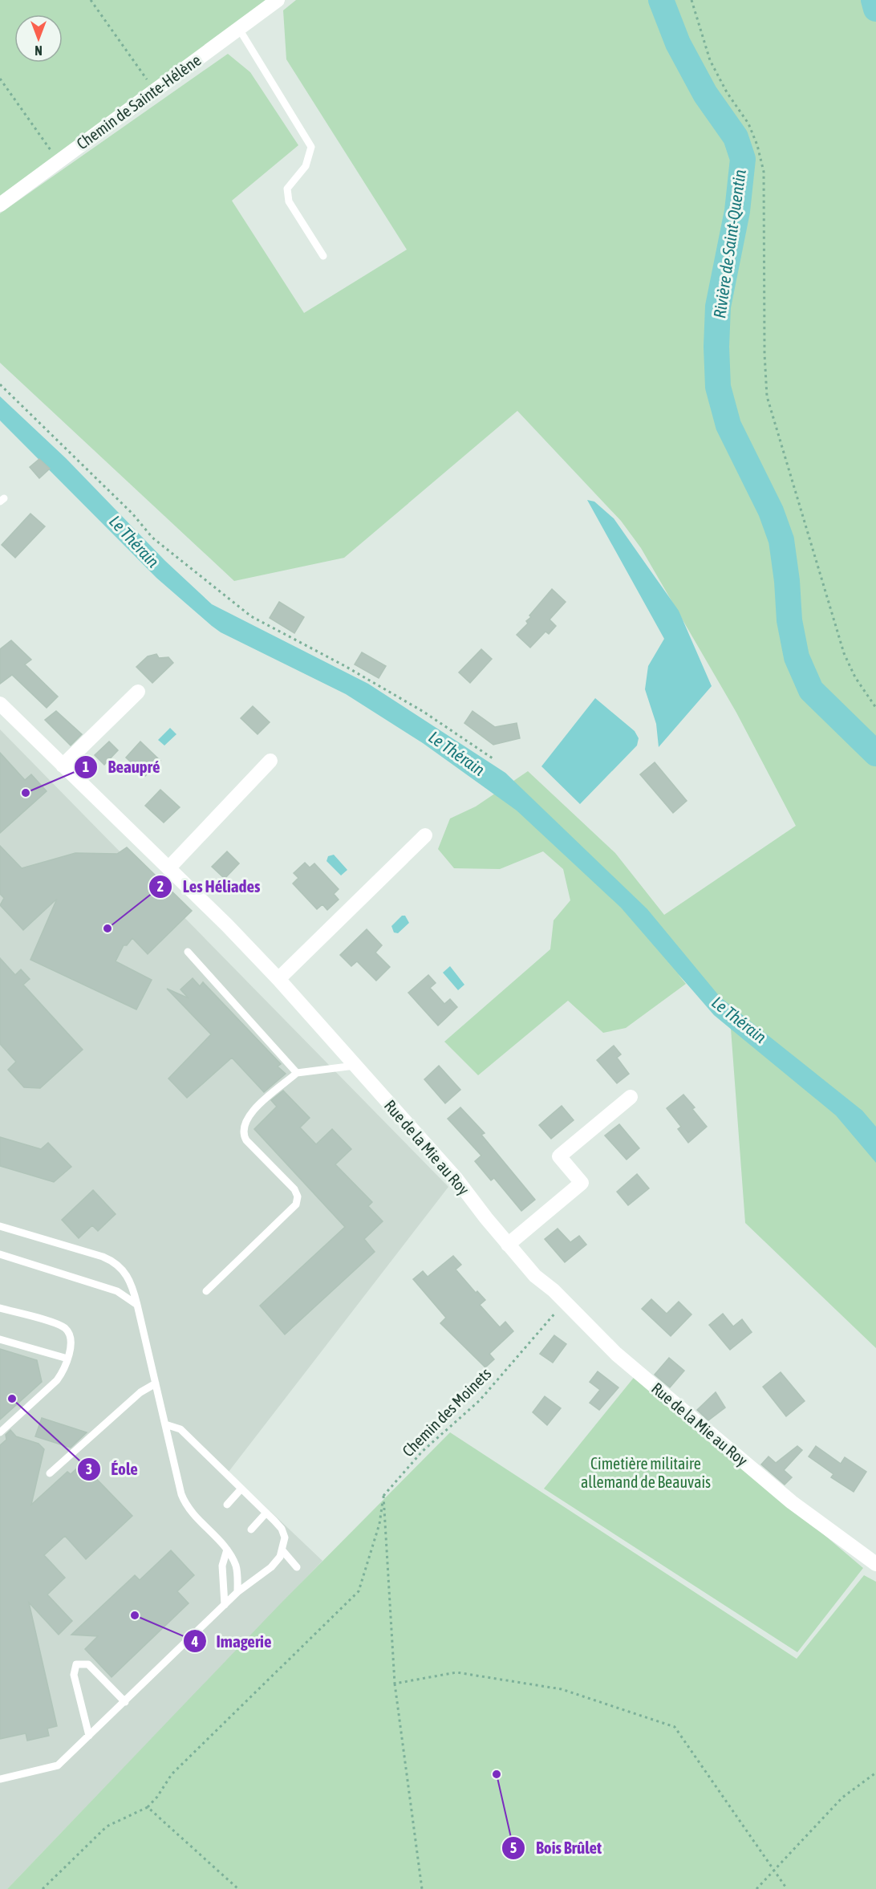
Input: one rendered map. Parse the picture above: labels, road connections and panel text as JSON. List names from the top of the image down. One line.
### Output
{"streets":{"street":["Chemin de Sainte-Hélène","Rue de la Mie au Roy"],"path":["Chemin des Moinets"]},"crossings":[["Rue de la Mie au Roy","Chemin des Moinets"]],"water":["Rivière de Saint-Quentin","Le Thérain"],"parks":["Cimetière militaire allemand de Beauvais"],"places":["Beaupré","Les Héliades","Éole","Imagerie","Bois Brûlet"],"north":"bottom"}
